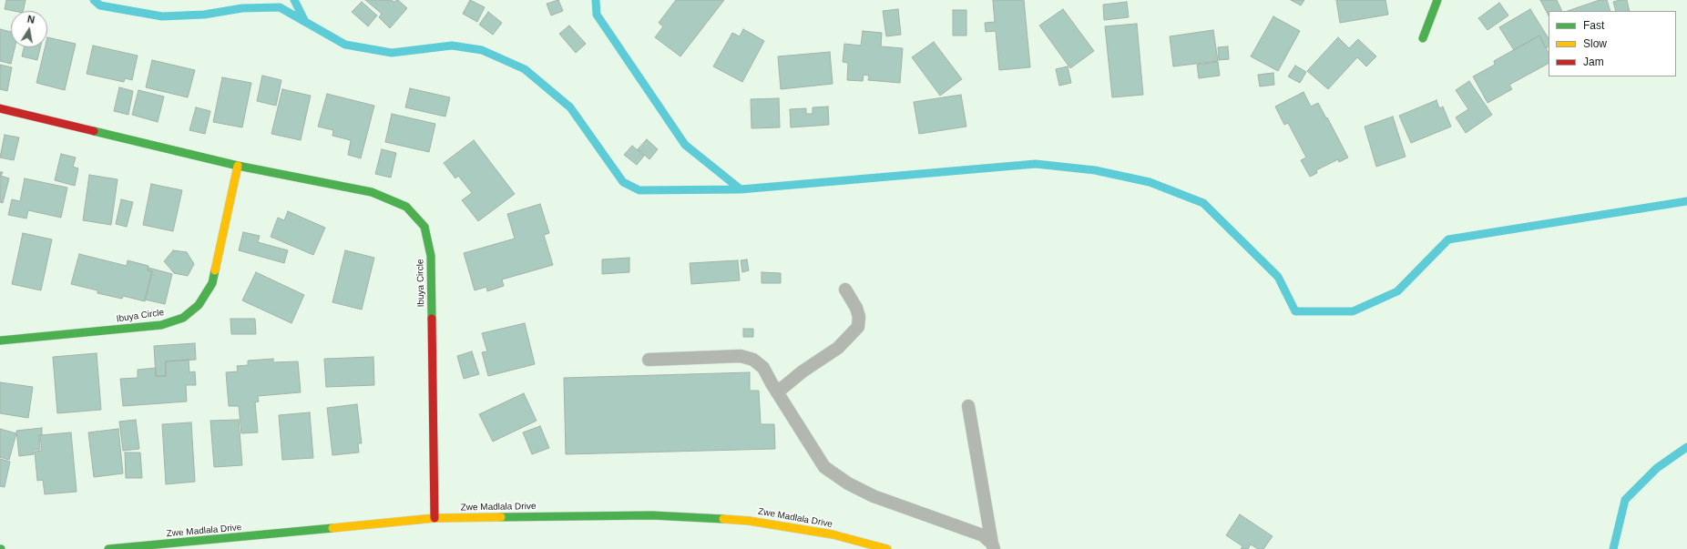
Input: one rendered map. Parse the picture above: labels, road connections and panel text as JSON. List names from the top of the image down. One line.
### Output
{"streets":{"street":["Ibuya Circle","Zwe Madlala Drive"]},"crossings":[["Ibuya Circle","Zwe Madlala Drive"]],"legend":["Fast","Slow","Jam"],"north":"top"}
